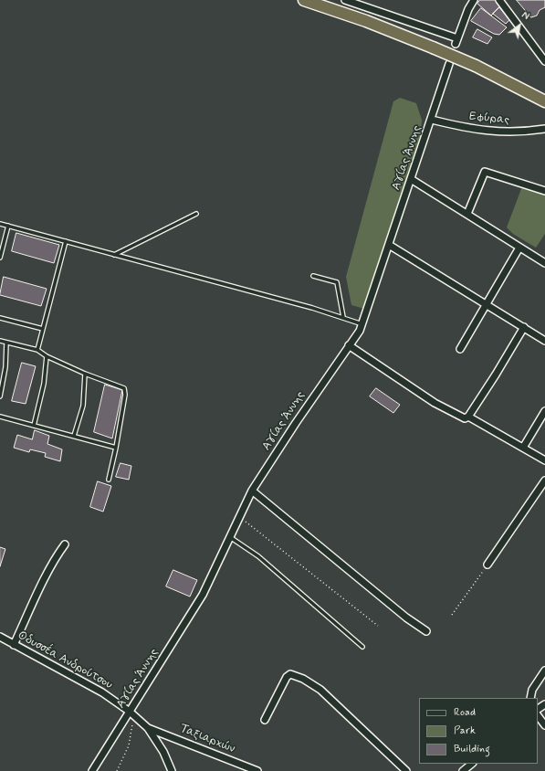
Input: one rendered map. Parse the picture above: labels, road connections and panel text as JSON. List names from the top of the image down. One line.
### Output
{"streets":{"street":["Εφύρας","Αγίας Άννης","Οδυσσέα Ανδρούτσου","Ταξιαρχών"]},"crossings":[["Εφύρας","Αγίας Άννης"],["Αγίας Άννης","Οδυσσέα Ανδρούτσου"],["Οδυσσέα Ανδρούτσου","Ταξιαρχών"]],"legend":["Road","Park","Building"],"north":"top right"}
